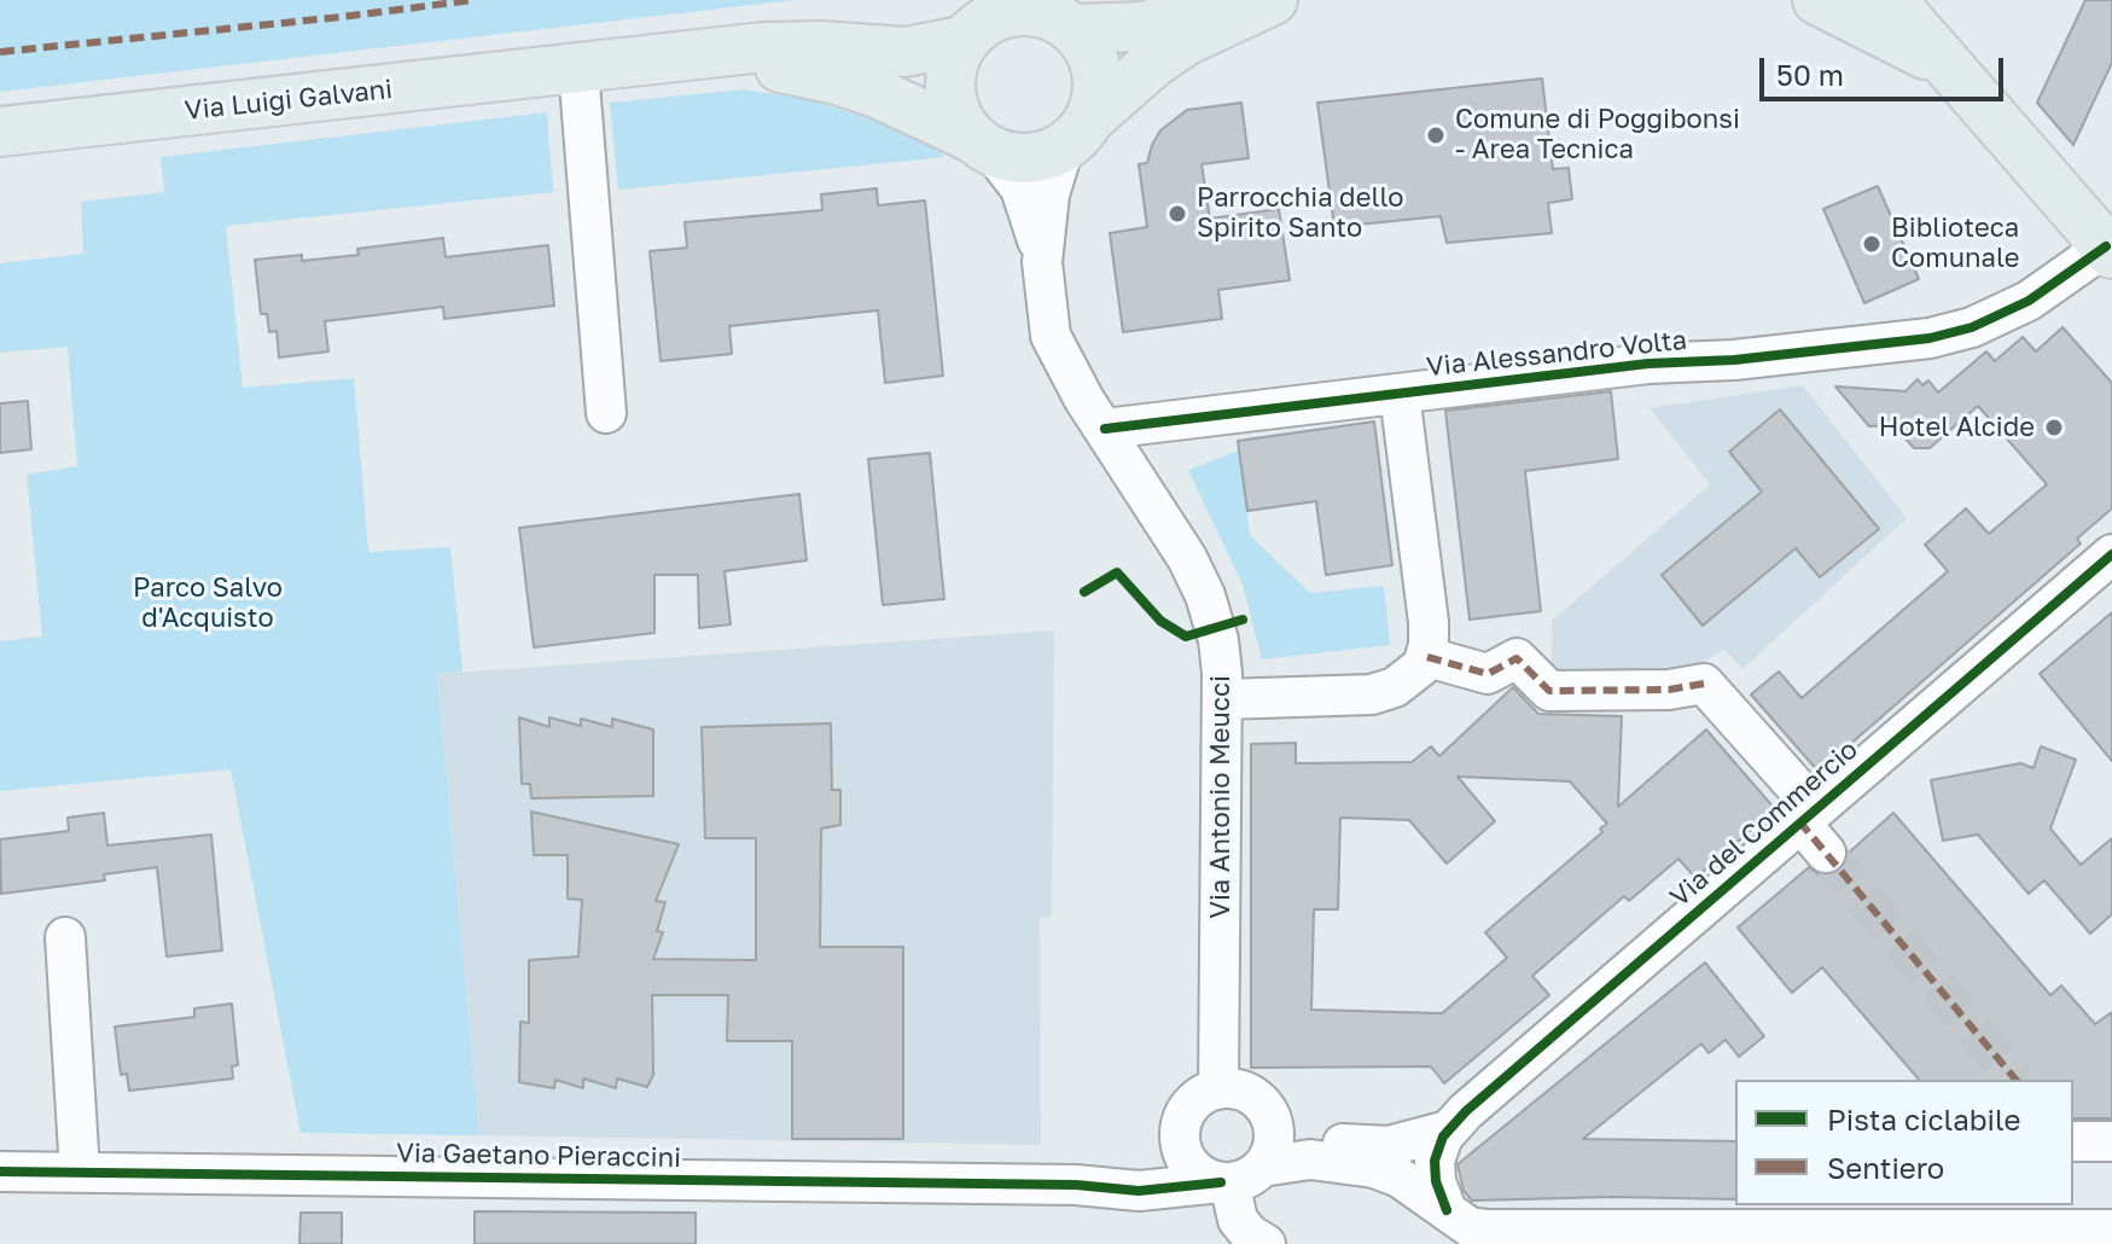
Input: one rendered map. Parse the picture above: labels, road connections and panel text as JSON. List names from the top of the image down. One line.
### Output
{"streets":{"main road":["Via Luigi Galvani"],"street":["Via Alessandro Volta","Via Antonio Meucci","Via del Commercio","Via Gaetano Pieraccini"]},"crossings":[["Via Luigi Galvani","Via Antonio Meucci"],["Via Alessandro Volta","Via Antonio Meucci"],["Via Antonio Meucci","Via Gaetano Pieraccini"]],"parks":["Parco Salvo d'Acquisto"],"places":["Comune di Poggibonsi - Area Tecnica","Parrocchia dello Spirito Santo","Biblioteca Comunale","Hotel Alcide"],"legend":["Pista ciclabile","Sentiero"],"scale_bar":"50 m"}
